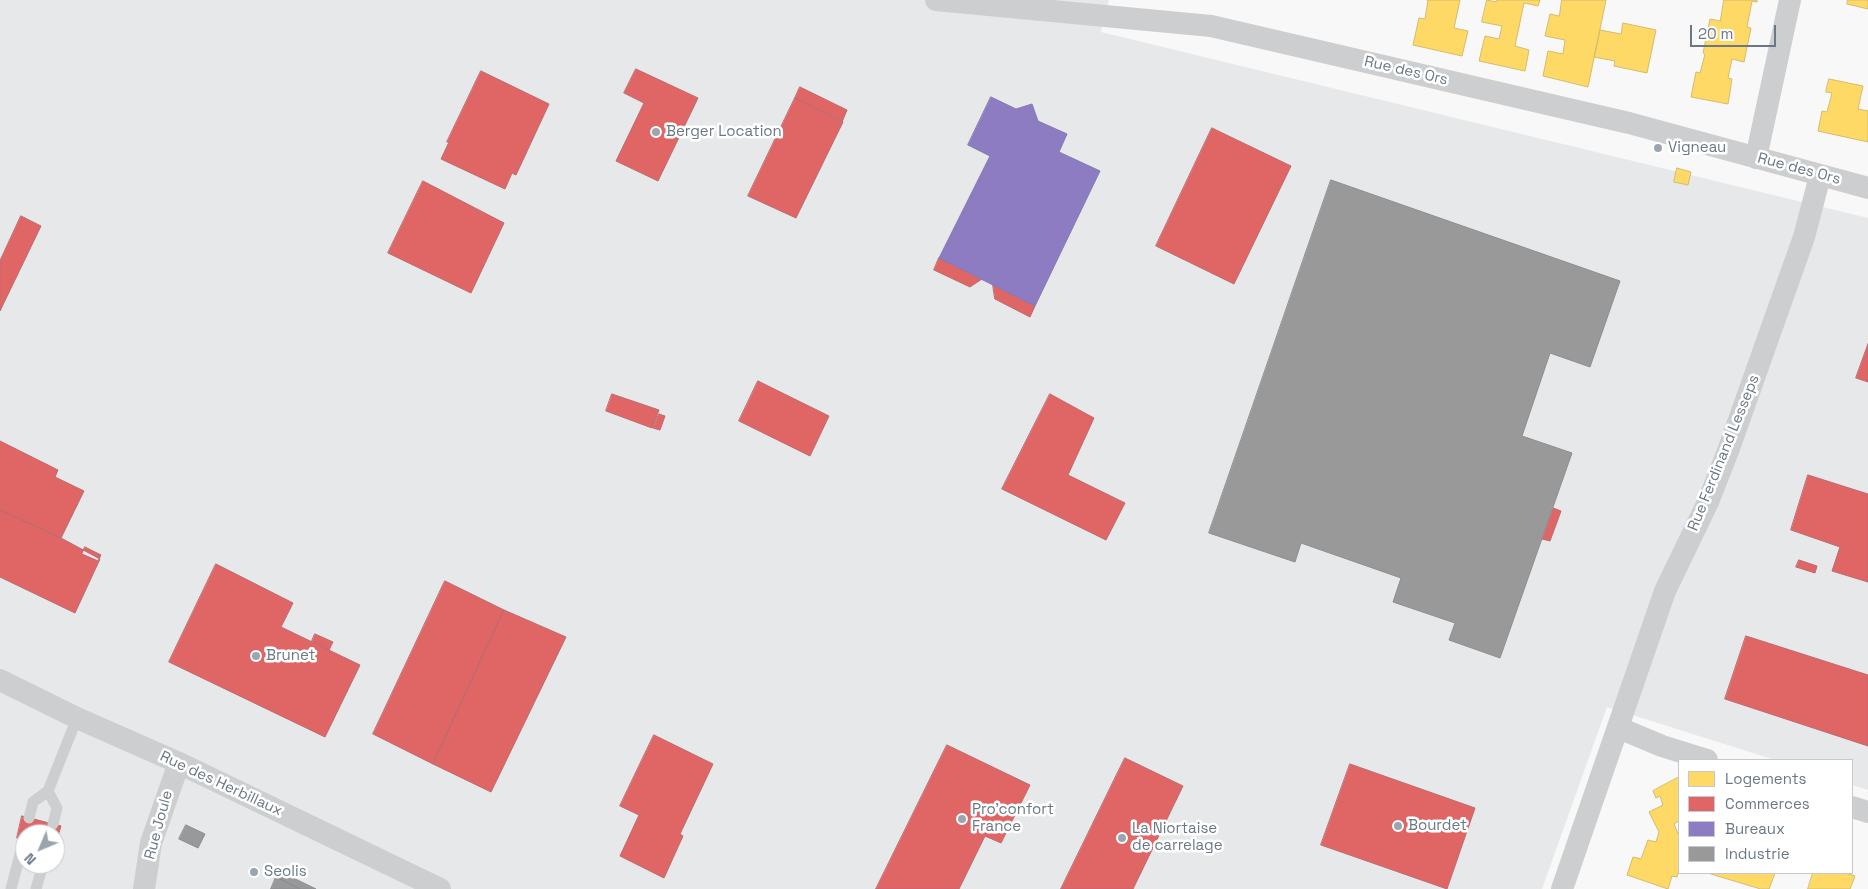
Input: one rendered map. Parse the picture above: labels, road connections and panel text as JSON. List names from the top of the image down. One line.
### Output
{"streets":{"street":["Rue des Ors","Rue Ferdinand Lesseps","Rue des Herbillaux","Rue Joule"]},"crossings":[["Rue des Ors","Rue Ferdinand Lesseps"],["Rue des Herbillaux","Rue Joule"]],"places":["Berger Location","Vigneau","Brunet","Pro'confort France","Bourdet","La Niortaise de carrelage","Seolis"],"legend":["Logements","Commerces","Bureaux","Industrie"],"scale_bar":"20 m","north":"bottom left"}
